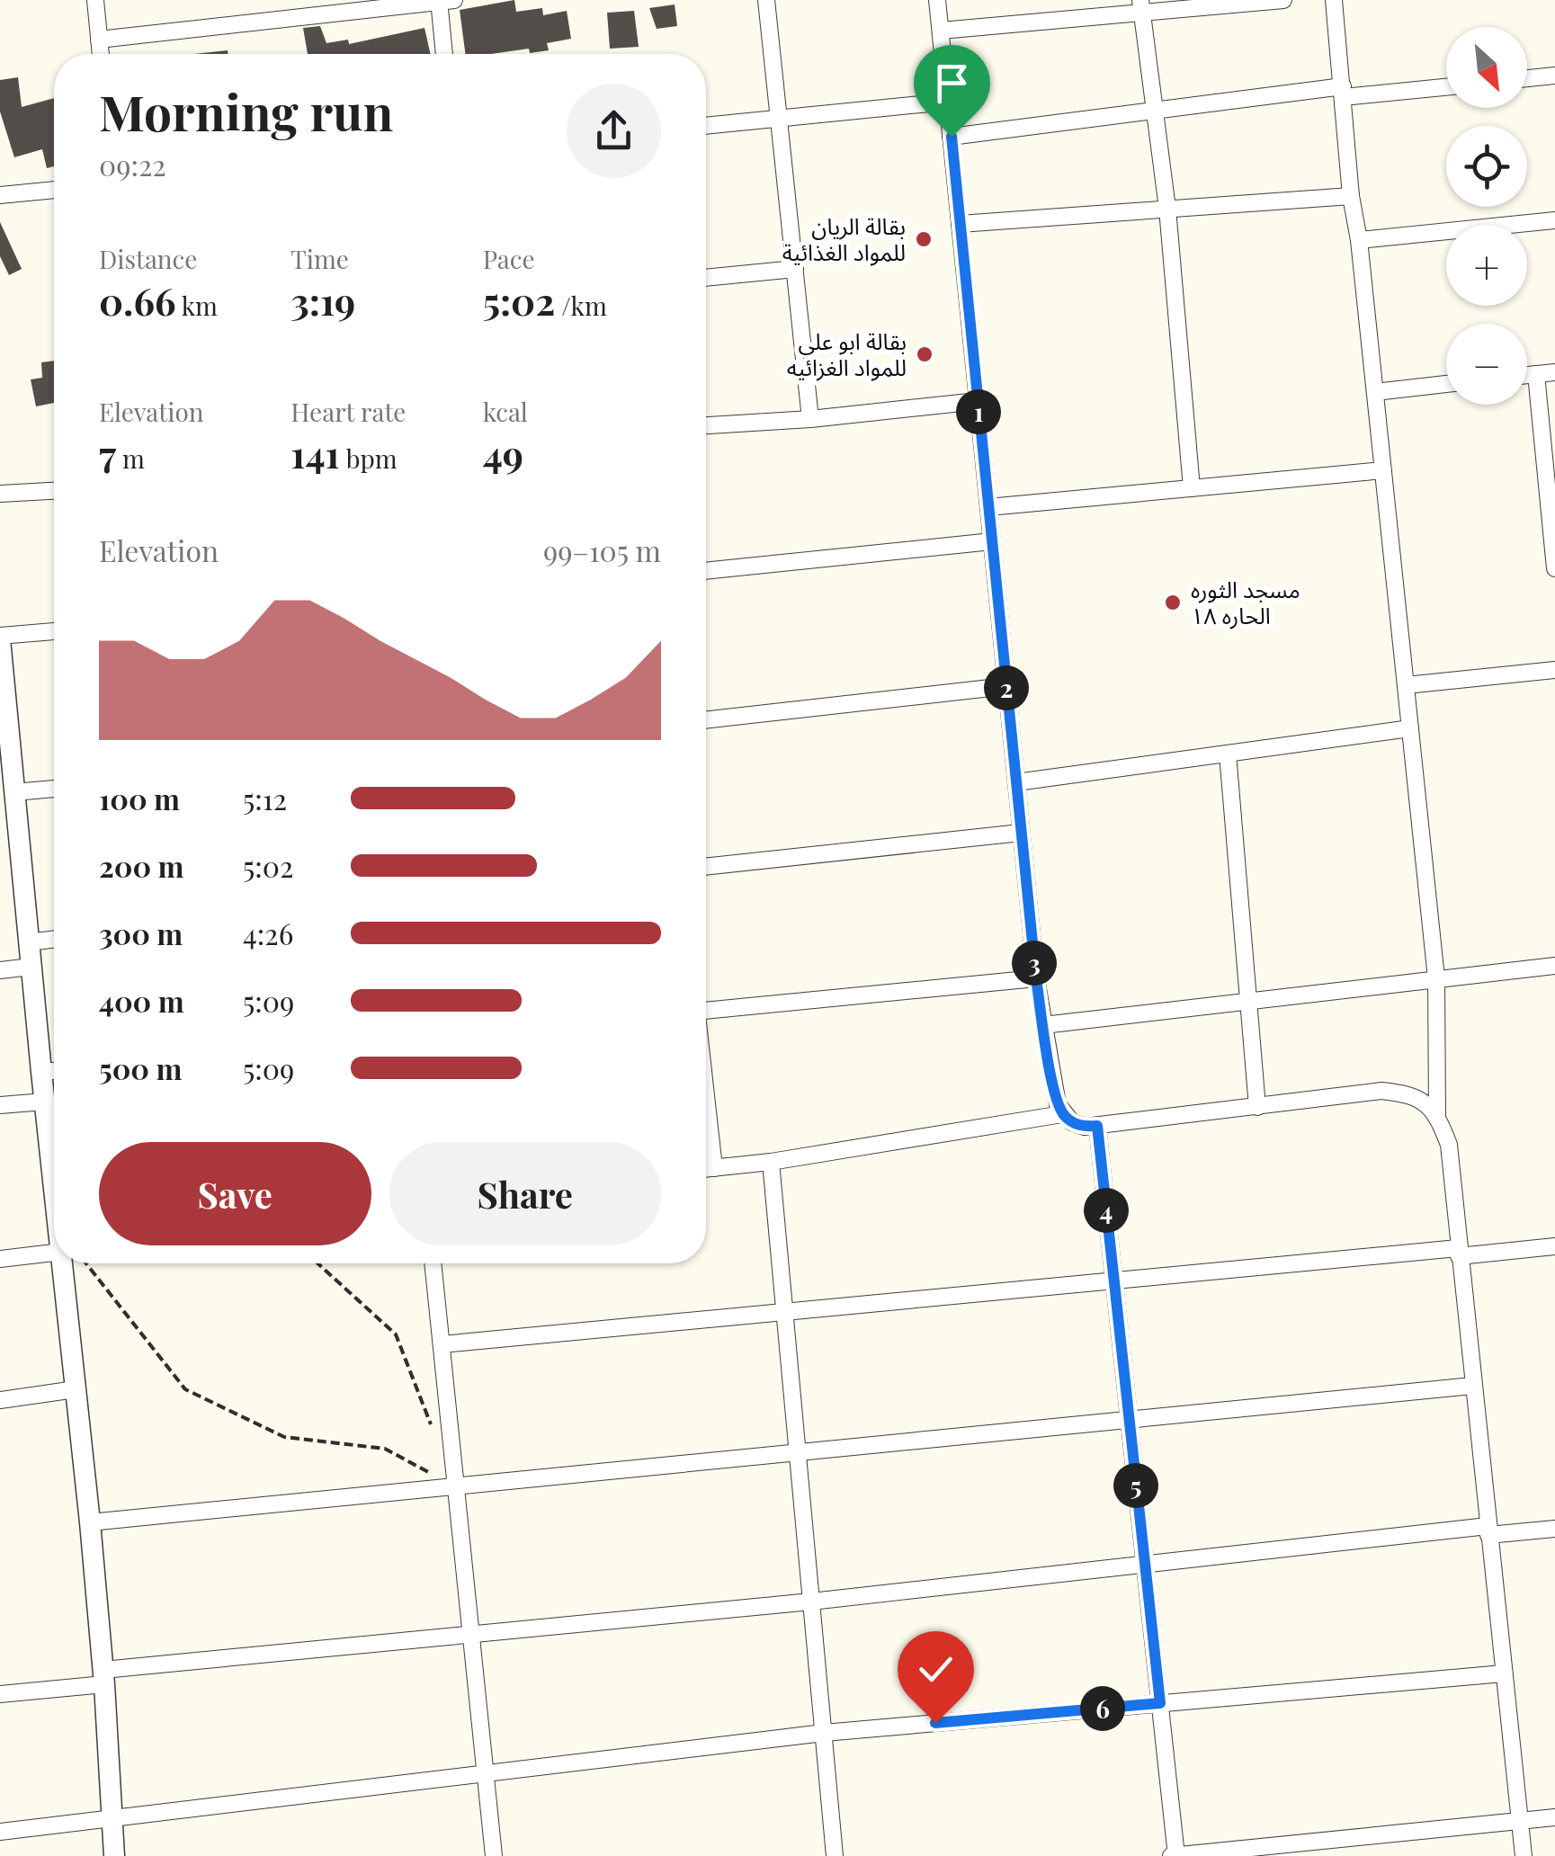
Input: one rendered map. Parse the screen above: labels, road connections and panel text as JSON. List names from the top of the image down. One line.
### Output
{"places":["بقالة الريان للمواد الغذائية","بقالة ابو علي للمواد الغزائيه","مسجد الثوره الحاره ١٨"],"north":"bottom right","page":{"map_buttons":["+","−"],"heading":["Morning run","09:22"],"stats":[["Distance","0.66 km"],["Time","3:19"],["Pace","5:02 /km"],["Elevation","7 m"],["Heart rate","141 bpm"],["kcal","49"]],"pins":["1","2","3","4","5","6"],"chart":["Elevation","99–105 m"],"list":[{"name":"100 m","note":"5:12"},{"name":"200 m","note":"5:02"},{"name":"300 m","note":"4:26"},{"name":"400 m","note":"5:09"},{"name":"500 m","note":"5:09"}],"buttons":["Save","Share"]}}
